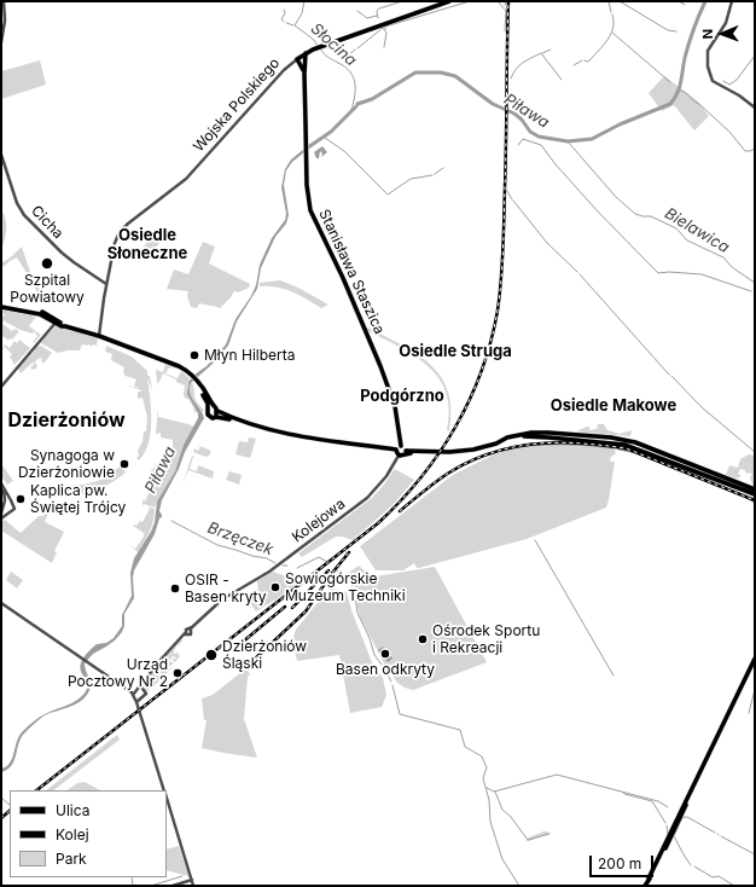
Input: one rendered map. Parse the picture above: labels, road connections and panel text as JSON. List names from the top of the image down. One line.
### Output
{"streets":{"main road":["Wojska Polskiego","Stanisława Staszica"],"street":["Cicha","Kolejowa"]},"crossings":[["Wojska Polskiego","Cicha"],["Wojska Polskiego","Stanisława Staszica"],["Stanisława Staszica","Kolejowa"]],"districts":["Osiedle Słoneczne","Osiedle Struga","Podgórzno","Osiedle Makowe","Dzierżoniów"],"water":["Słocina","Piława","Bielawica","Brzęczek"],"places":["Szpital Powiatowy","Młyn Hilberta","Synagoga w Dzierżoniowie","Kaplica pw. Świętej Trójcy","Sowiogórskie Muzeum Techniki","OSIR - Basen kryty","Ośrodek Sportu i Rekreacji","Basen odkryty","Dzierżoniów Śląski","Urząd Pocztowy Nr 2"],"legend":["Ulica","Kolej","Park"],"scale_bar":"200 m","north":"left"}
